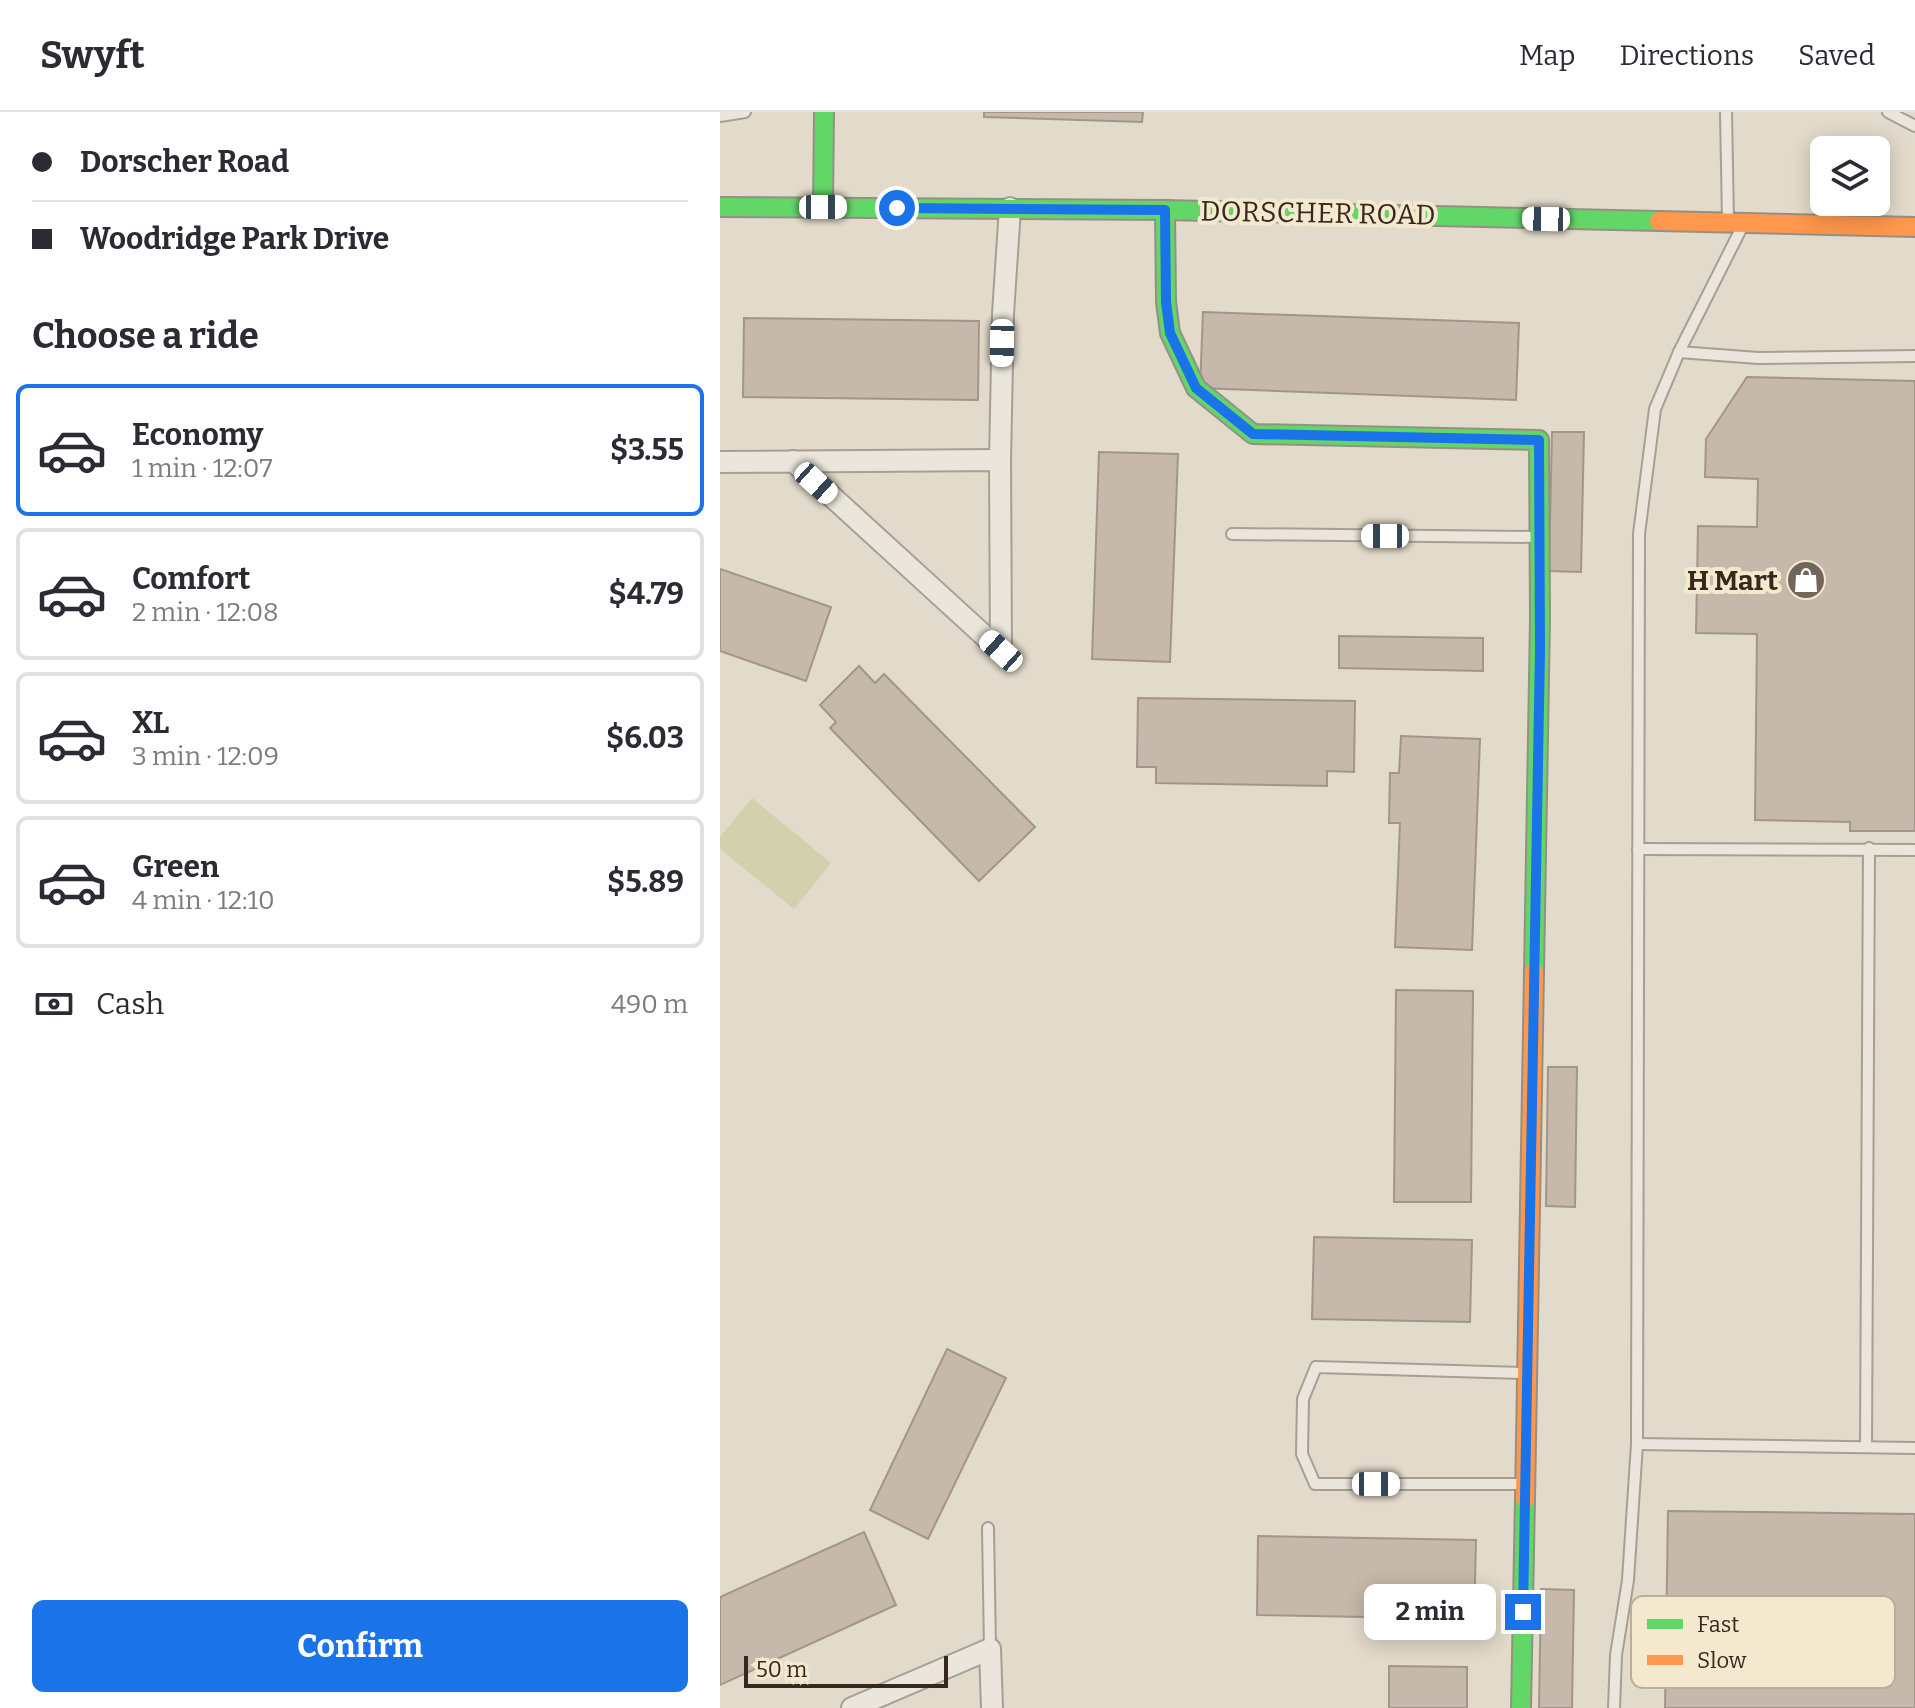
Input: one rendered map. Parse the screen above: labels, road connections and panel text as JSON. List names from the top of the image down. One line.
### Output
{"streets":{"street":["DORSCHER ROAD"]},"places":{"shop":["H Mart"]},"legend":["Fast","Slow"],"scale_bar":"50 m","page":{"header":"Swyft","nav":["Map","Directions","Saved"],"banner":["Dorscher Road","Woodridge Park Drive"],"heading":"Choose a ride","list":[{"name":"Economy","note":"1 min · 12:07","value":"$3.55"},{"name":"Comfort","note":"2 min · 12:08","value":"$4.79"},{"name":"XL","note":"3 min · 12:09","value":"$6.03"},{"name":"Green","note":"4 min · 12:10","value":"$5.89"}],"pay":["Cash","490 m"],"buttons":"Confirm","bubble":"2 min","scale":"50 m"}}
